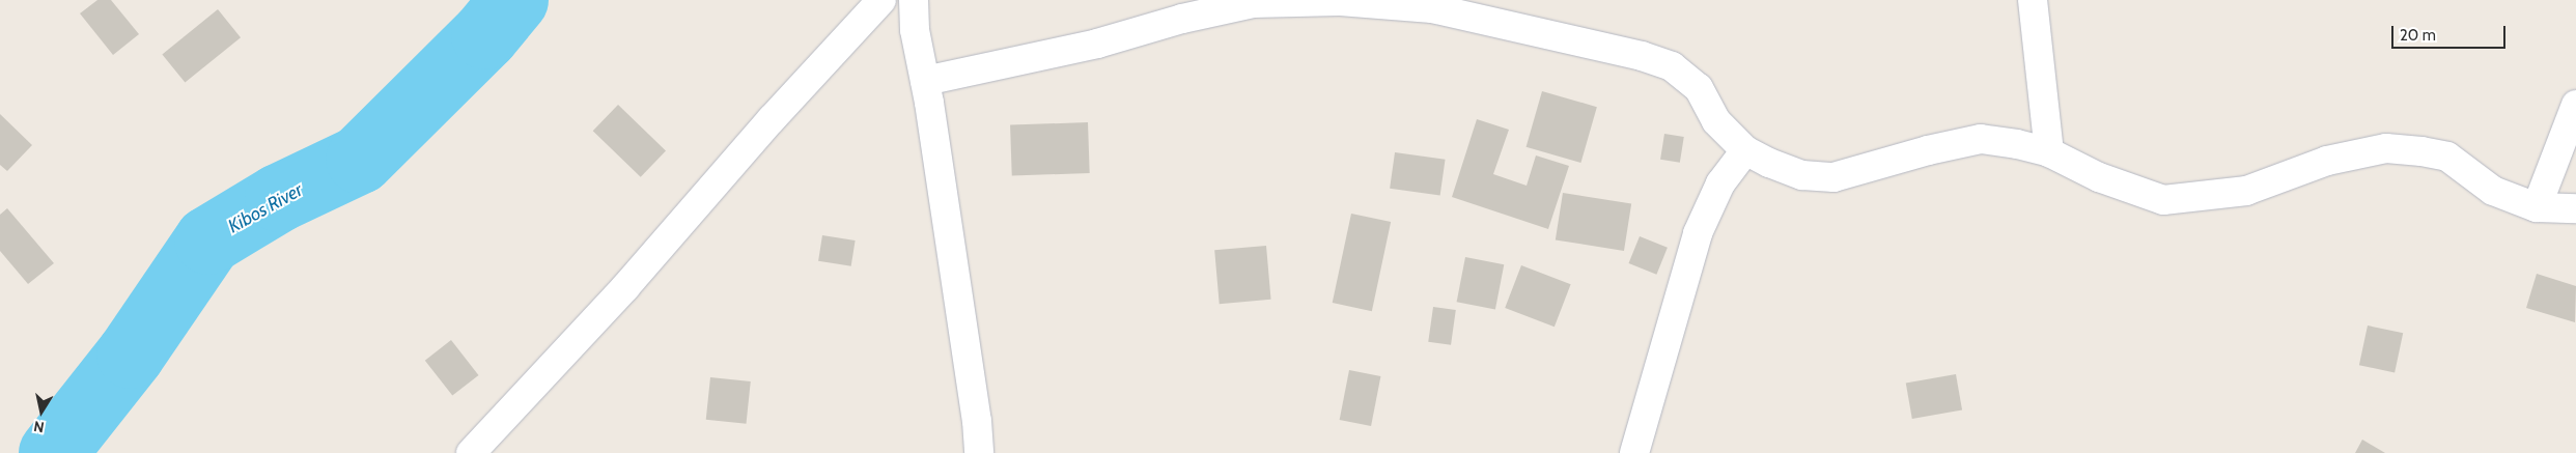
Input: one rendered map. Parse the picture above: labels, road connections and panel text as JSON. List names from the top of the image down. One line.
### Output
{"water":["Kibos River"],"scale_bar":"20 m","north":"bottom"}
